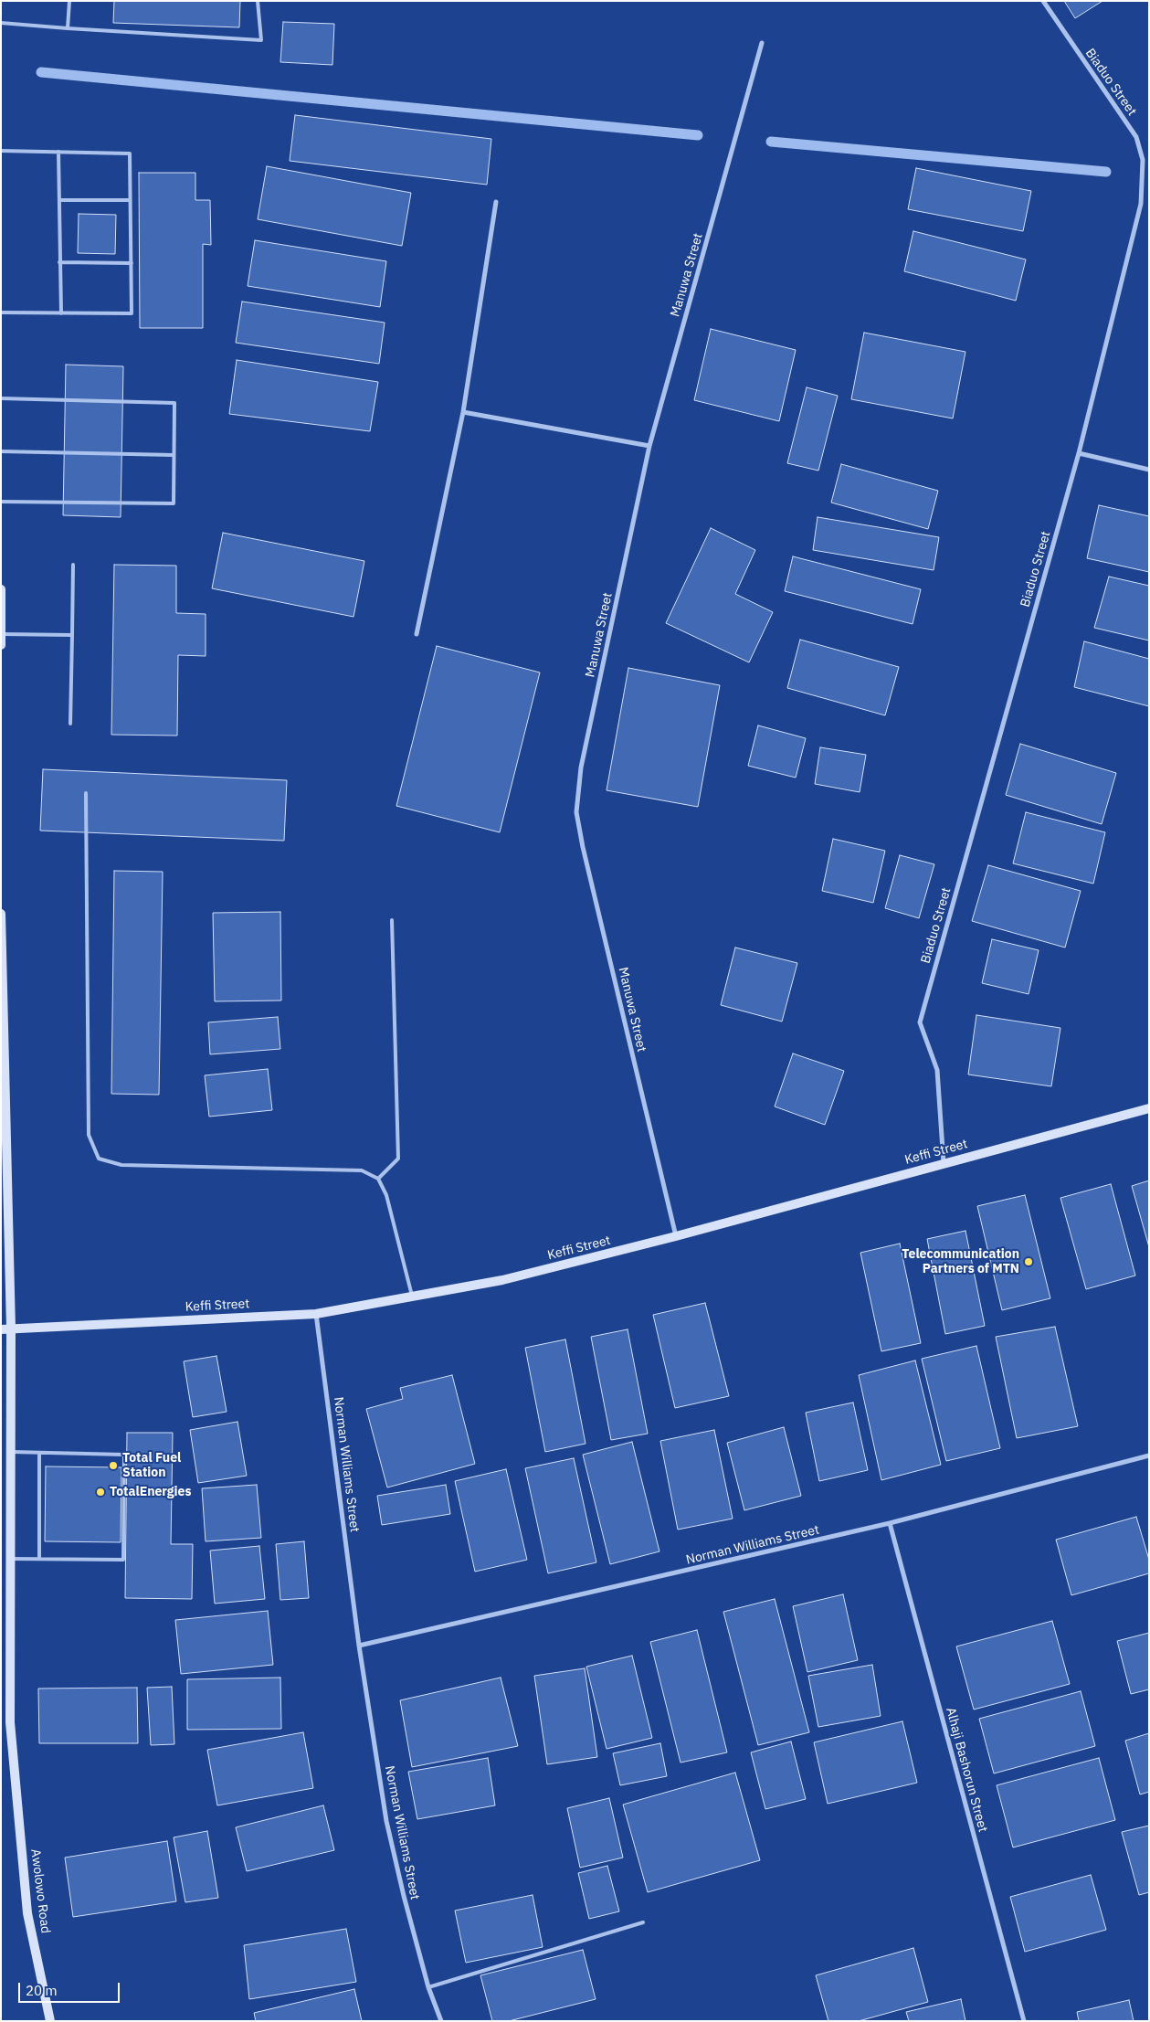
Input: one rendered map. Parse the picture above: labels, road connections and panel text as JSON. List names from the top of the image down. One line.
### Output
{"streets":{"main road":["Keffi Street","Awolowo Road"],"street":["Biaduo Street","Manuwa Street","Norman Williams Street","Alhaji Bashorun Street"]},"crossings":[["Biaduo Street","Keffi Street"],["Manuwa Street","Keffi Street"],["Keffi Street","Norman Williams Street"],["Keffi Street","Awolowo Road"],["Norman Williams Street","Alhaji Bashorun Street"]],"places":["Telecommunication Partners of MTN","Total Fuel Station","TotalEnergies"],"scale_bar":"20 m"}
